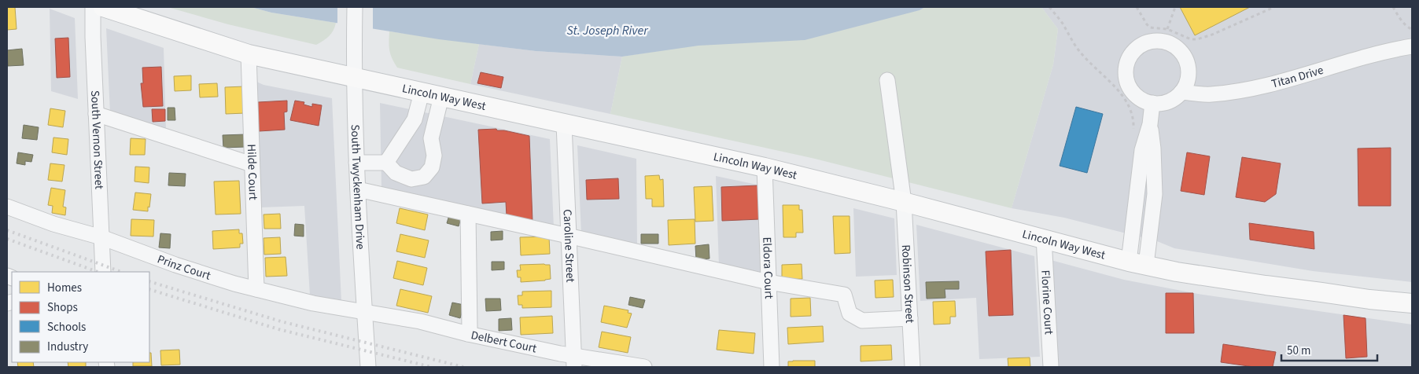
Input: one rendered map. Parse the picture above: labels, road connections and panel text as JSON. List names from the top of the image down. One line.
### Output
{"streets":{"main road":["Lincoln Way West"],"street":["Titan Drive","South Vernon Street","Hilde Court","South Twyckenham Drive","Caroline Street","Prinz Court","Eldora Court","Robinson Street","Florine Court","Delbert Court"]},"crossings":[["Lincoln Way West","Hilde Court"],["Lincoln Way West","South Twyckenham Drive"],["Lincoln Way West","Caroline Street"],["Lincoln Way West","Eldora Court"],["Lincoln Way West","Robinson Street"],["Lincoln Way West","Florine Court"],["South Vernon Street","Prinz Court"],["Hilde Court","Prinz Court"],["South Twyckenham Drive","Prinz Court"],["South Twyckenham Drive","Delbert Court"],["Caroline Street","Delbert Court"],["Prinz Court","Delbert Court"]],"water":["St. Joseph River"],"legend":["Homes","Shops","Schools","Industry"],"scale_bar":"50 m"}
